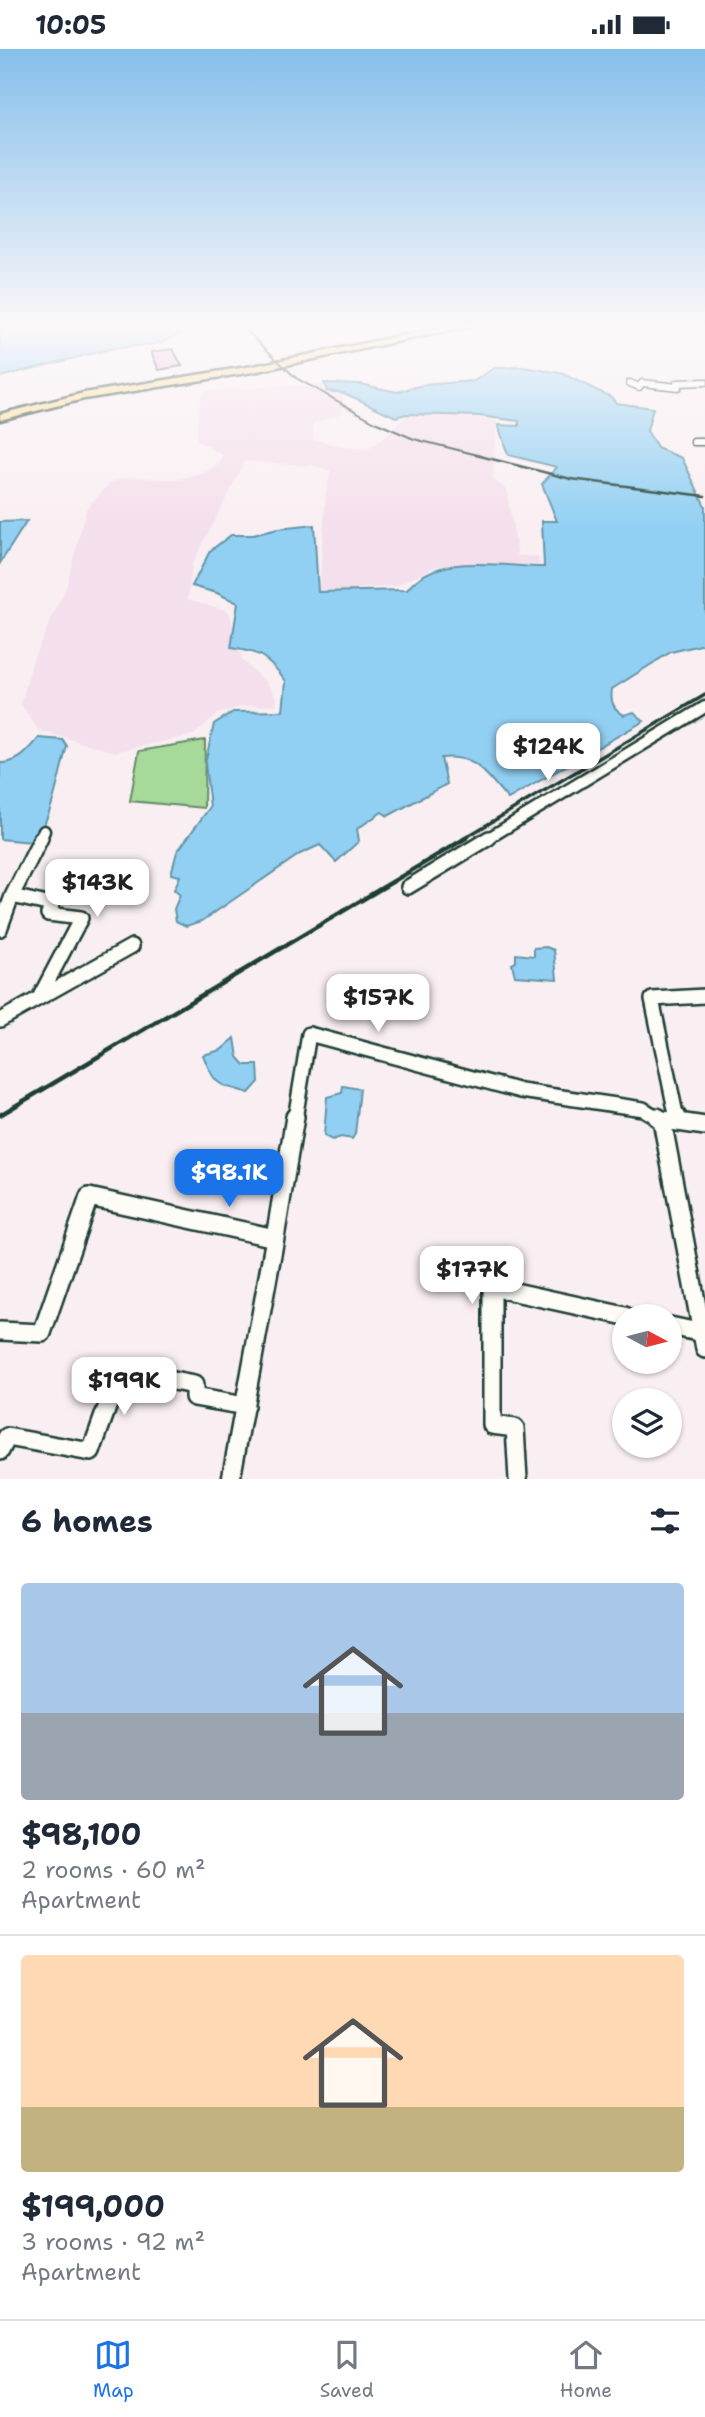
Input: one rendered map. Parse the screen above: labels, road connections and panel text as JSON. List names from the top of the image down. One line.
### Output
{"north":"right","page":{"status":"10:05","price":["$124K","$143K","$157K","$98.1K","$177K","$199K"],"heading":"6 homes","list":[{"name":"$98,100","note":"2 rooms · 60 m² · Apartment"},{"name":"$199,000","note":"3 rooms · 92 m² · Apartment"}],"tabs":["Map","Saved","Home"]}}
